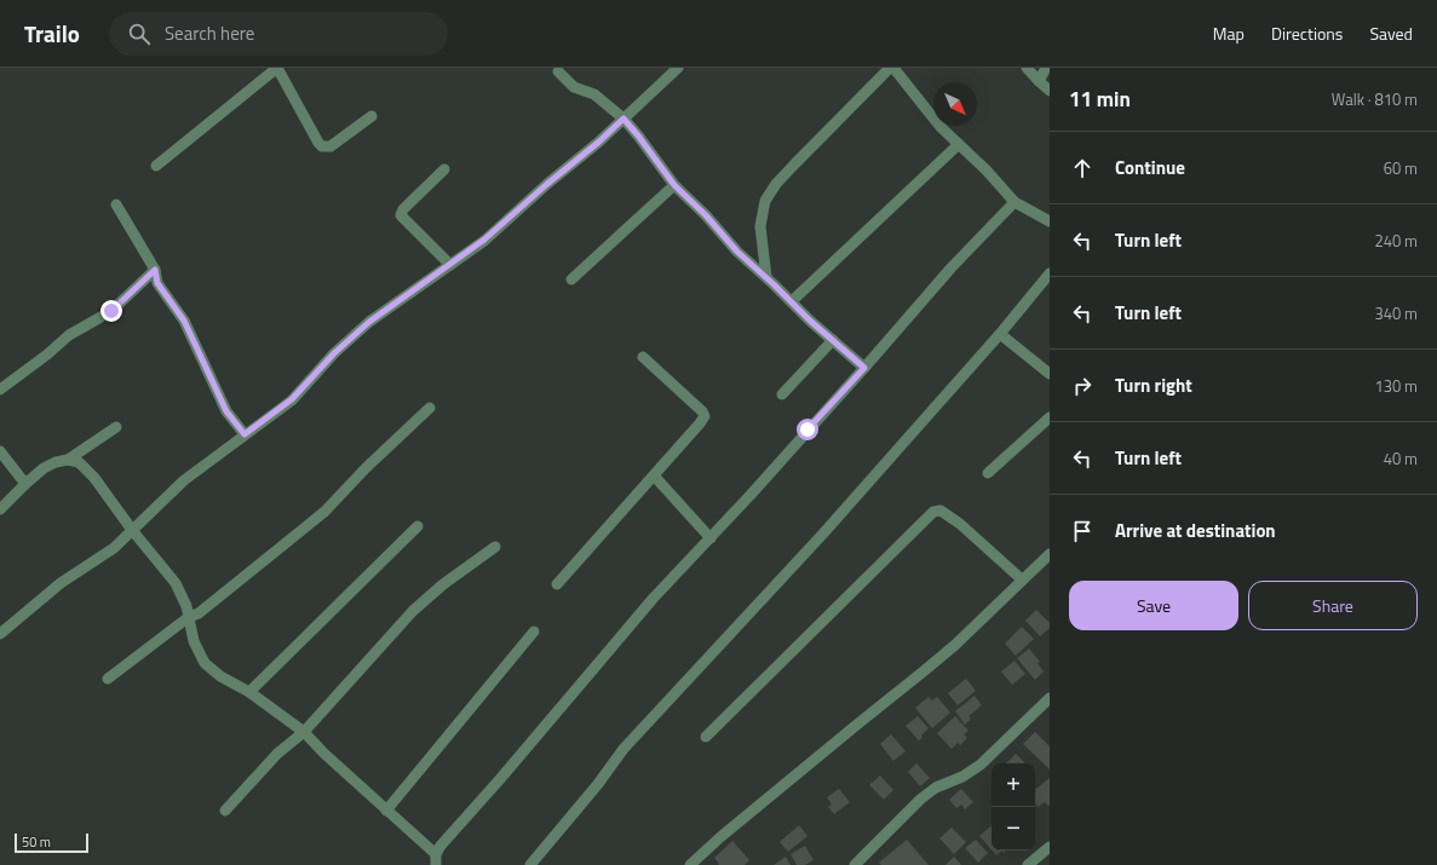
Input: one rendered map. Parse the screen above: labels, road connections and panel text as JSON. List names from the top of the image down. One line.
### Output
{"scale_bar":"50 m","north":"bottom right","page":{"header":"Trailo","search":"Search here","nav":["Map","Directions","Saved"],"heading":["11 min","Walk · 810 m"],"list":[["Continue","60 m"],["Turn left","240 m"],["Turn left","340 m"],["Turn right","130 m"],["Turn left","40 m"],"Arrive at destination"],"buttons":["Save","Share"],"map_buttons":["+","−"],"scale":"50 m"}}
